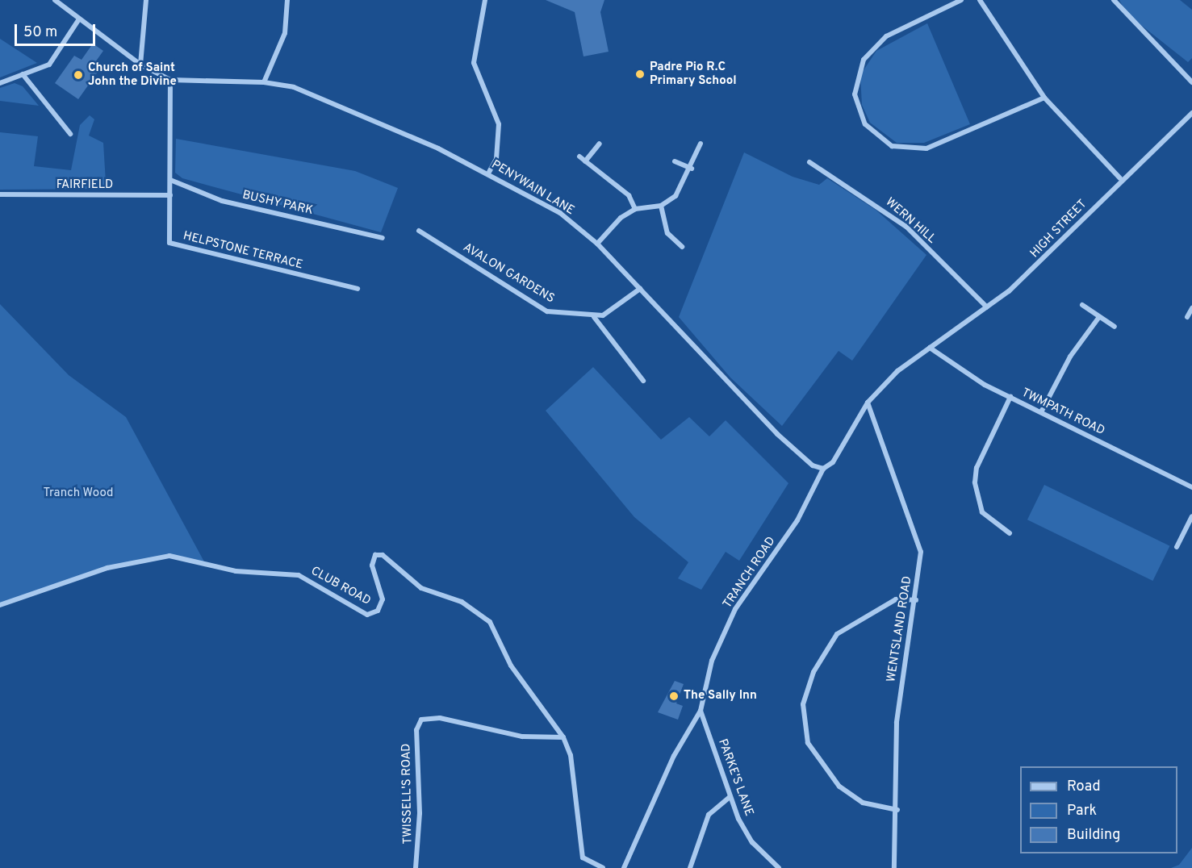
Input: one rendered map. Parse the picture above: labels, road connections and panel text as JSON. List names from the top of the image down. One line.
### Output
{"streets":{"street":["FAIRFIELD","PENYWAIN LANE","BUSHY PARK","WERN HILL","HIGH STREET","HELPSTONE TERRACE","AVALON GARDENS","TWMPATH ROAD","TRANCH ROAD","CLUB ROAD","WENTSLAND ROAD","PARKE'S LANE","TWISSELL'S ROAD"]},"crossings":[["FAIRFIELD","HELPSTONE TERRACE"],["PENYWAIN LANE","HELPSTONE TERRACE"],["PENYWAIN LANE","TRANCH ROAD"],["BUSHY PARK","HELPSTONE TERRACE"],["WERN HILL","HIGH STREET"],["HIGH STREET","TWMPATH ROAD"],["HIGH STREET","TRANCH ROAD"],["TWMPATH ROAD","TRANCH ROAD"],["TRANCH ROAD","WENTSLAND ROAD"],["TRANCH ROAD","PARKE'S LANE"],["CLUB ROAD","TWISSELL'S ROAD"]],"parks":["Tranch Wood"],"places":["Padre Pio R.C Primary School","Church of Saint John the Divine","The Sally Inn"],"legend":["Road","Park","Building"],"scale_bar":"50 m"}
